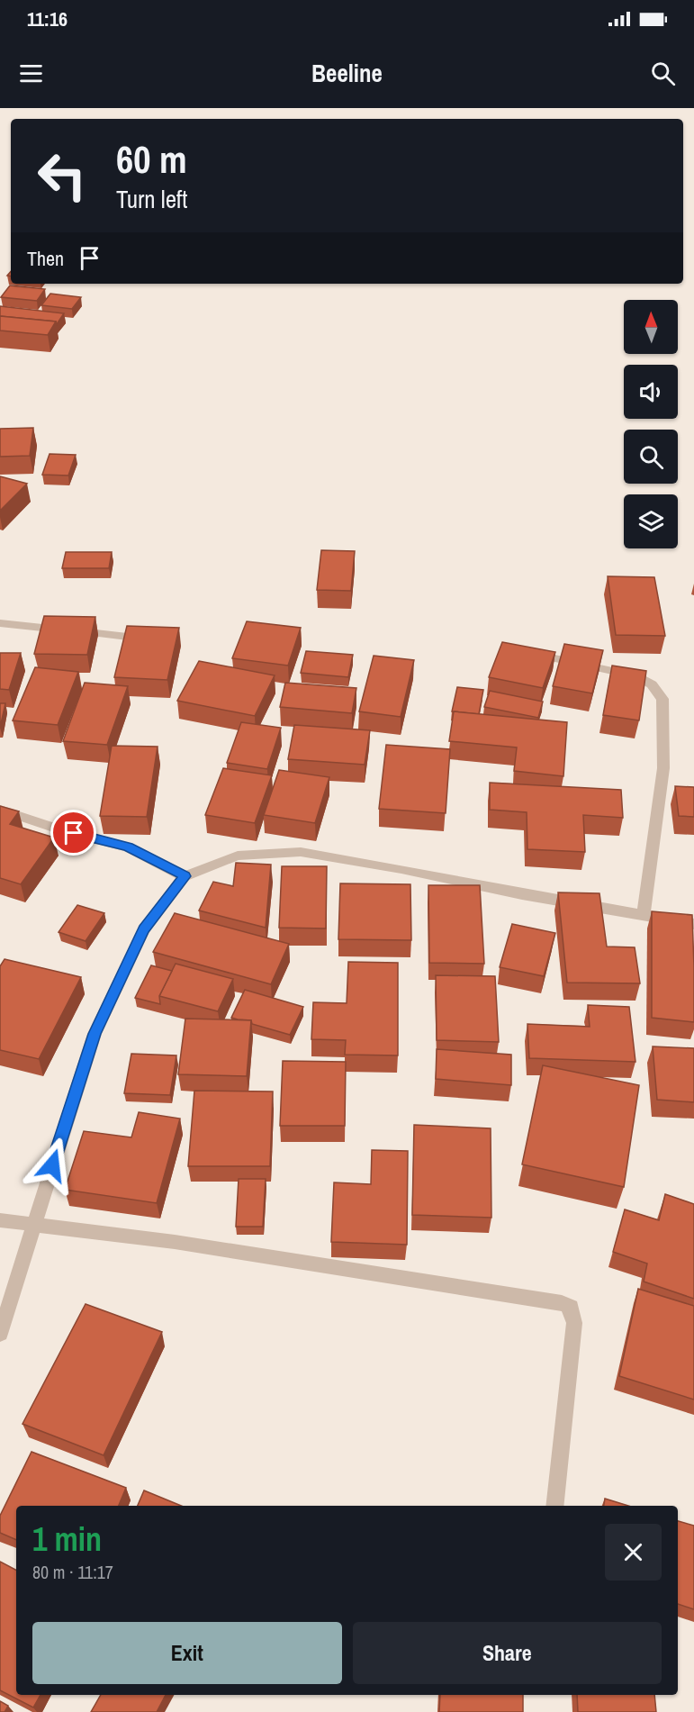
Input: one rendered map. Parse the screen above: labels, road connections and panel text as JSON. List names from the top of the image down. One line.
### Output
{"north":"top","page":{"status":"11:16","header":"Beeline","turn":["60 m","Turn left"],"then":"Then","heading":["1 min","80 m · 11:17"],"buttons":["Exit","Share"]}}
